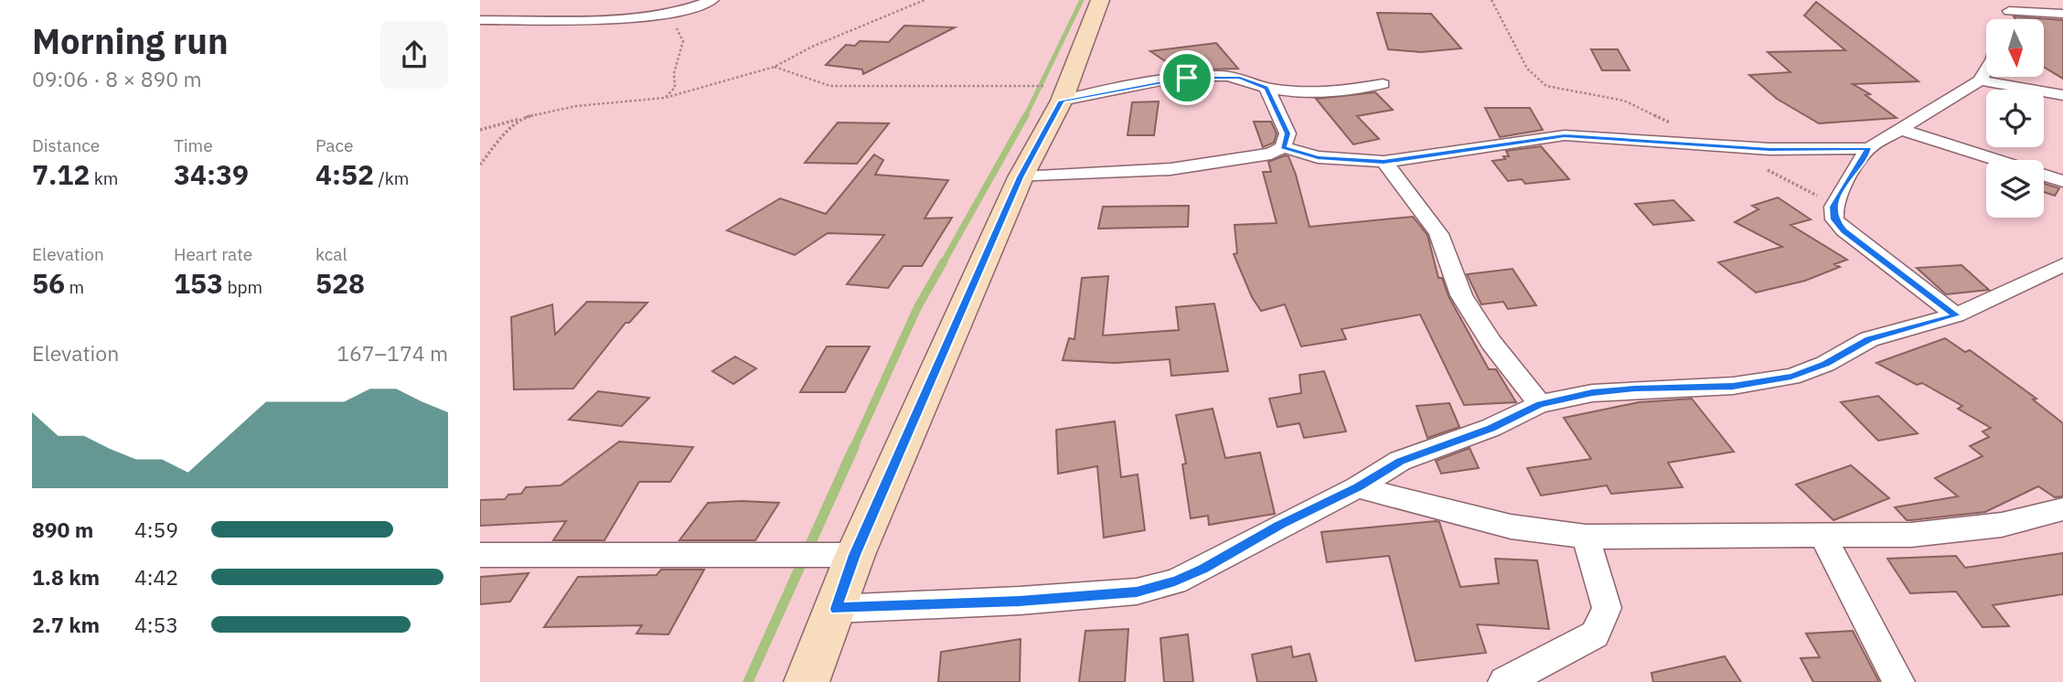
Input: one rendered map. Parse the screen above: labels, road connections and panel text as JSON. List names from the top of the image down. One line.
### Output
{"north":"bottom","page":{"heading":["Morning run","09:06 · 8 × 890 m"],"stats":[["Distance","7.12 km"],["Time","34:39"],["Pace","4:52 /km"],["Elevation","56 m"],["Heart rate","153 bpm"],["kcal","528"]],"chart":["Elevation","167–174 m"],"list":[{"name":"890 m","note":"4:59"},{"name":"1.8 km","note":"4:42"},{"name":"2.7 km","note":"4:53"}]}}
